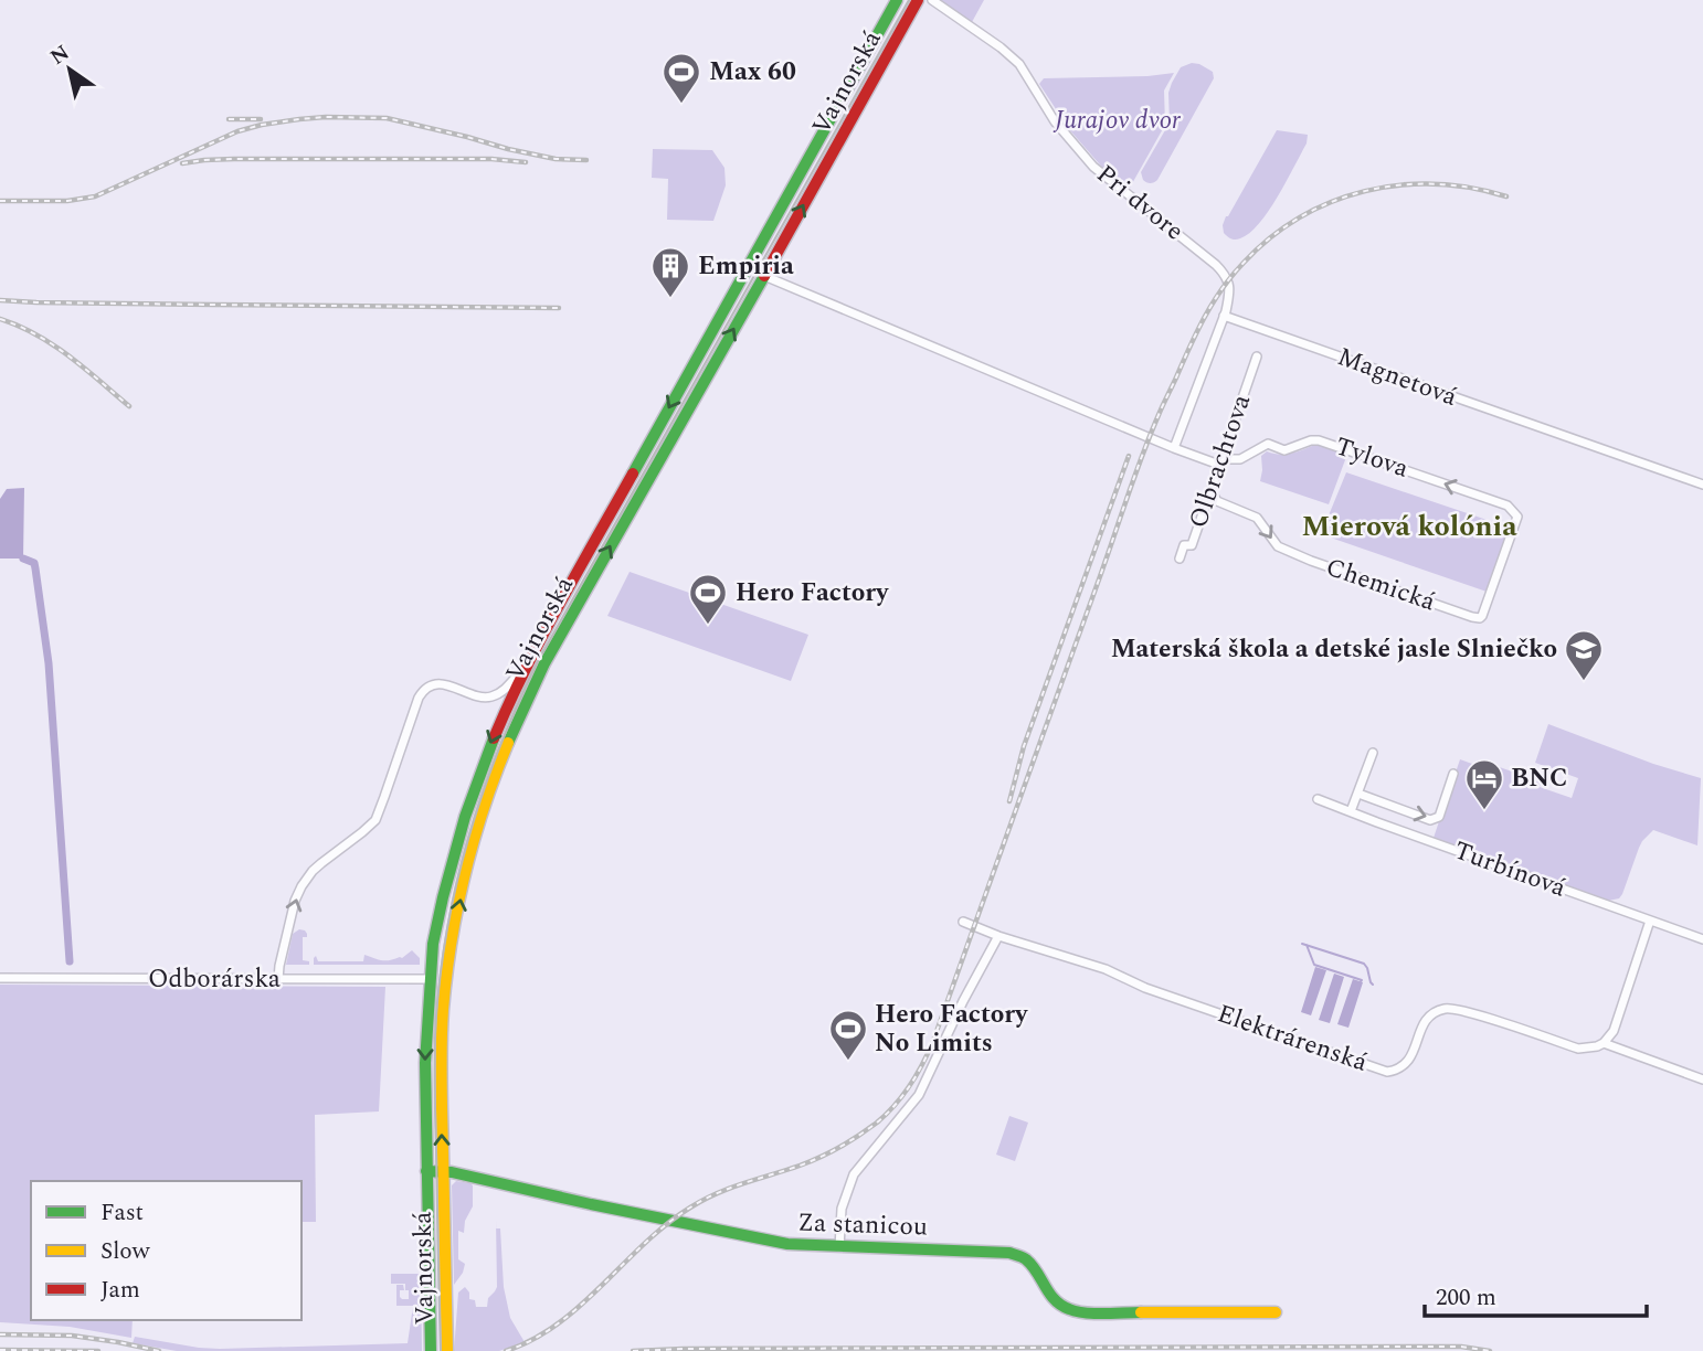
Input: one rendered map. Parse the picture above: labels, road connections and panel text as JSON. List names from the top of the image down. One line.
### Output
{"streets":{"main road":["Vajnorská","Za stanicou"],"street":["Pri dvore","Magnetová","Tylova","Olbrachtova","Chemická","Turbínová","Odborárska","Elektrárenská"]},"crossings":[["Vajnorská","Odborárska"],["Vajnorská","Za stanicou"],["Pri dvore","Magnetová"],["Tylova","Olbrachtova"],["Tylova","Chemická"],["Olbrachtova","Chemická"]],"one_way":["Chemická"],"districts":["Mierová kolónia"],"parks":["Jurajov dvor"],"places":{"sports":["Max 60","Hero Factory","Hero Factory No Limits"],"building":["Empiria"],"school or university":["Materská škola a detské jasle Slniečko"],"hotel":["BNC"]},"legend":["Fast","Slow","Jam"],"scale_bar":"200 m","north":"top left"}
